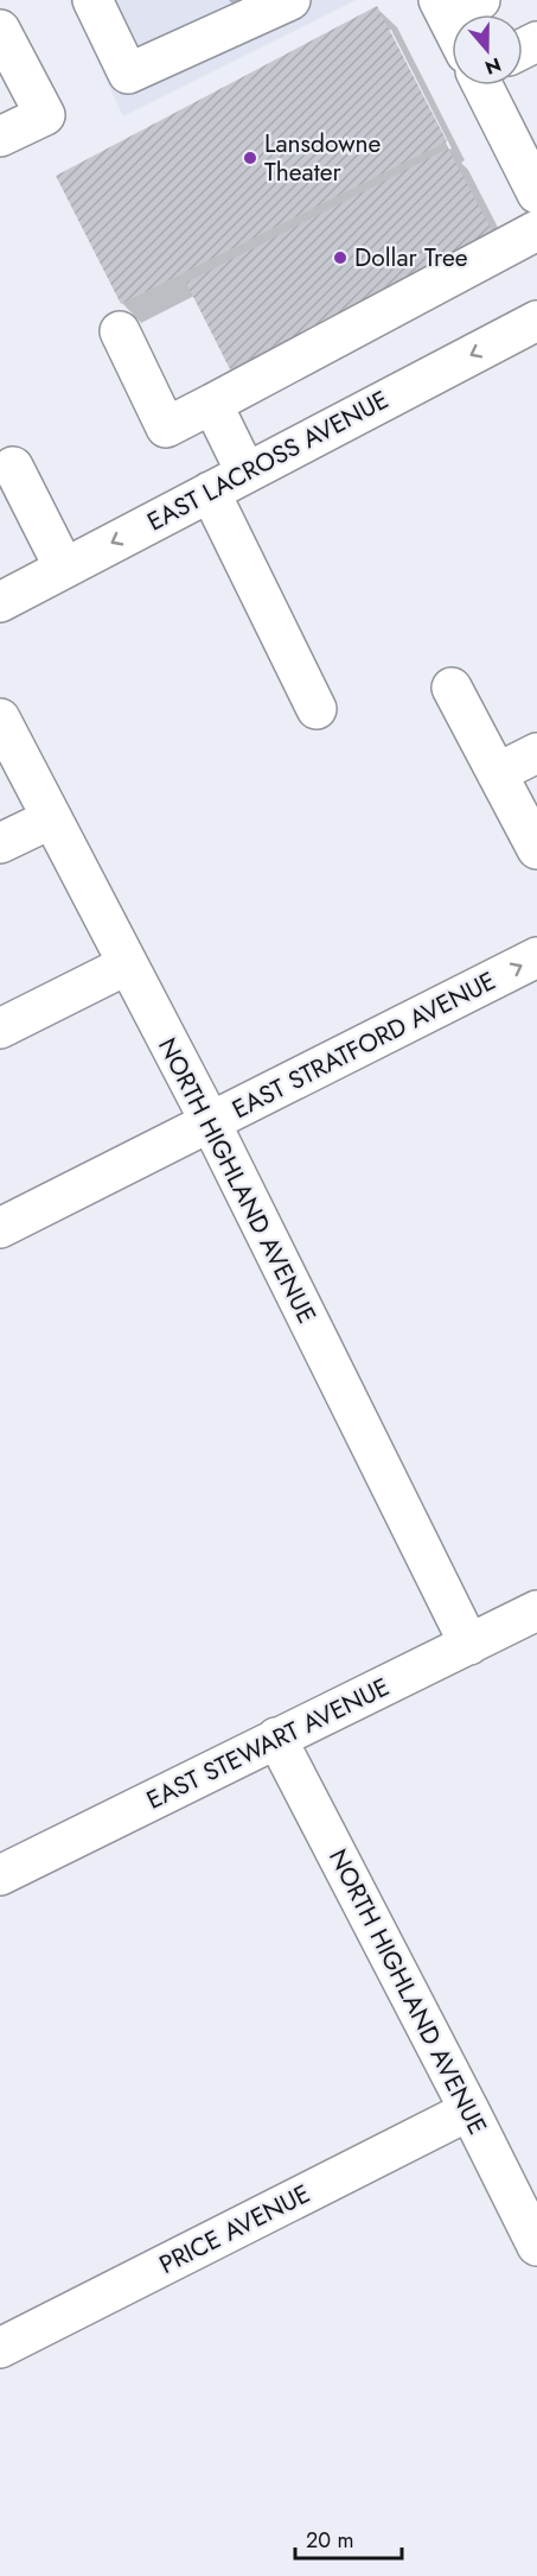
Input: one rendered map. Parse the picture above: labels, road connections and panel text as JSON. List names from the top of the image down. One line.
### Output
{"streets":{"street":["EAST LACROSS AVENUE","EAST STRATFORD AVENUE","NORTH HIGHLAND AVENUE","EAST STEWART AVENUE","PRICE AVENUE"]},"crossings":[["EAST STRATFORD AVENUE","NORTH HIGHLAND AVENUE"],["NORTH HIGHLAND AVENUE","EAST STEWART AVENUE"],["NORTH HIGHLAND AVENUE","PRICE AVENUE"]],"one_way":["EAST STRATFORD AVENUE"],"places":["Lansdowne Theater","Dollar Tree"],"scale_bar":"20 m","north":"bottom"}
